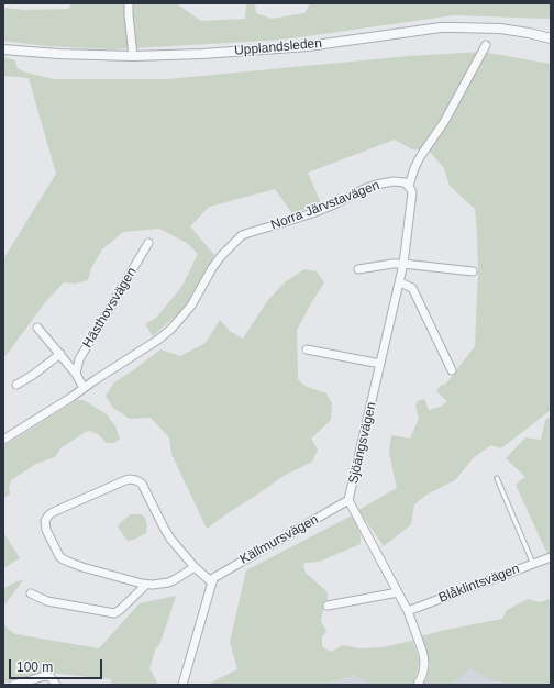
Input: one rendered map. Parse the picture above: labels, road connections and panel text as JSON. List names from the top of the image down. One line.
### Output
{"streets":{"street":["Upplandsleden","Norra Järvstavägen","Hästhovsvägen","Sjöängsvägen","Källmursvägen","Blåklintsvägen"]},"crossings":[["Norra Järvstavägen","Sjöängsvägen"],["Sjöängsvägen","Källmursvägen"],["Sjöängsvägen","Blåklintsvägen"]],"scale_bar":"100 m"}
